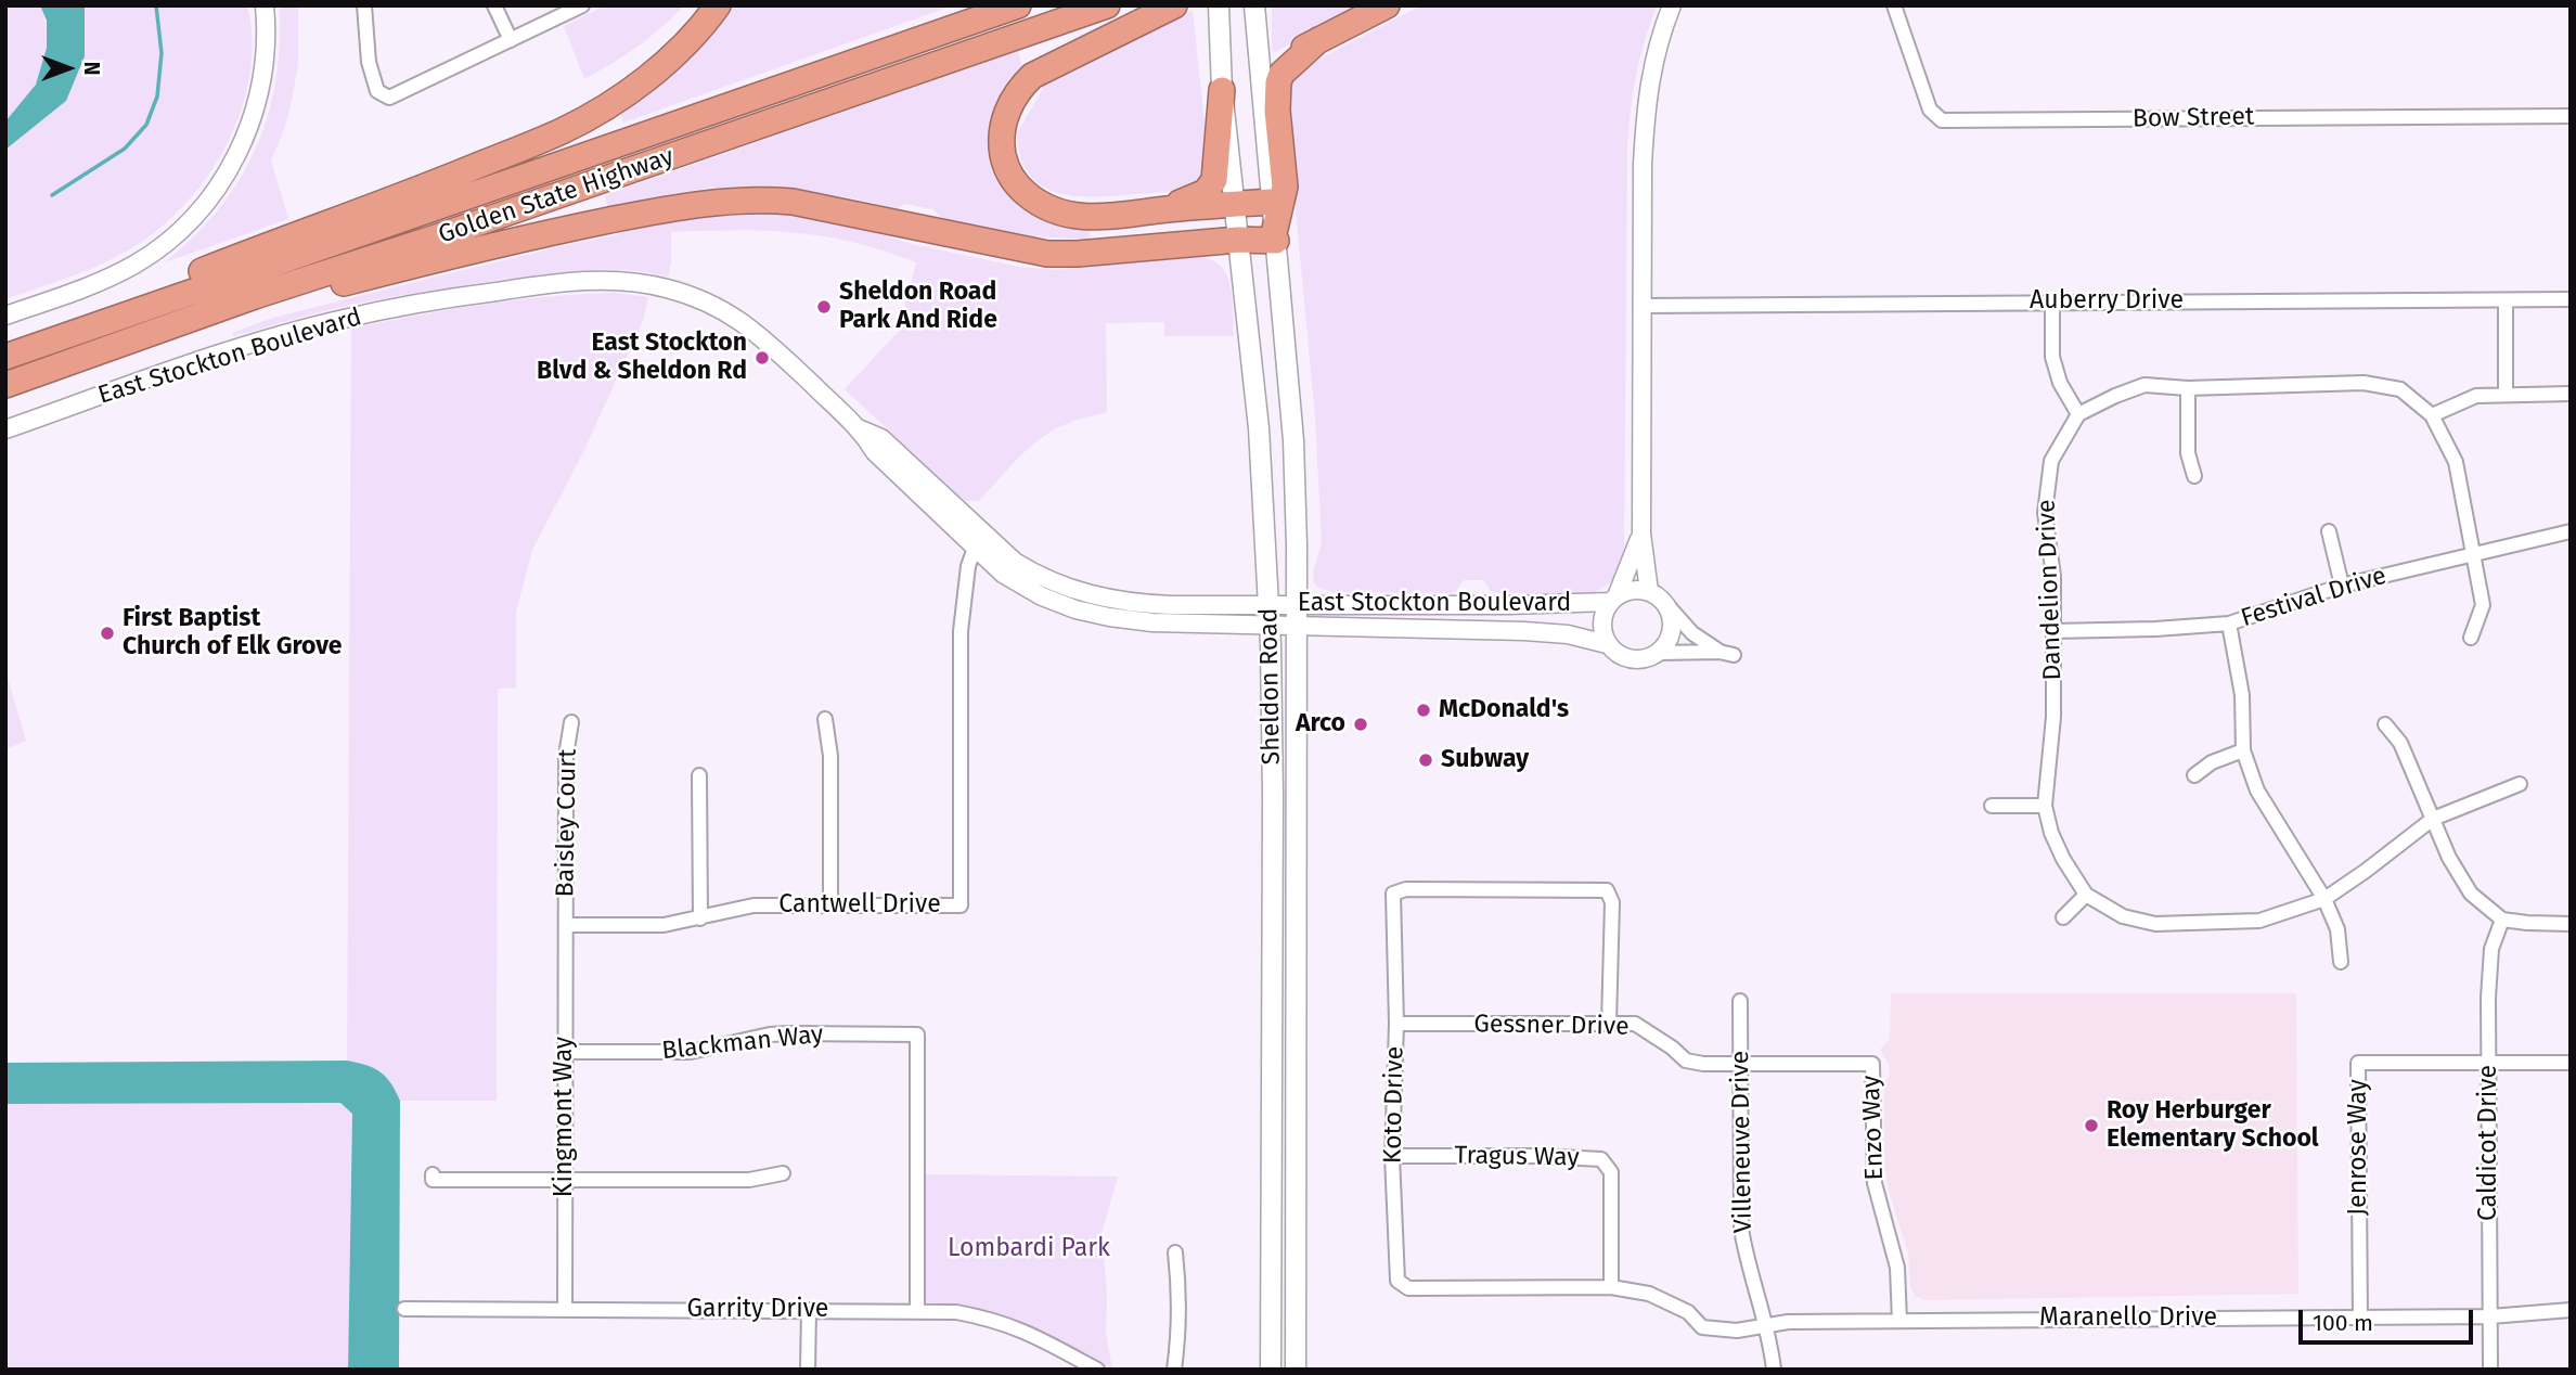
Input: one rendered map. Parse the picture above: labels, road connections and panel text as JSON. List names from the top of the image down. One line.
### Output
{"streets":{"highway":["Golden State Highway"],"main road":["Sheldon Road"],"street":["Bow Street","Auberry Drive","East Stockton Boulevard","Dandelion Drive","Festival Drive","Baisley Court","Cantwell Drive","Gessner Drive","Blackman Way","Koto Drive","Kingmont Way","Enzo Way","Villeneuve Drive","Caldicot Drive","Jenrose Way","Tragus Way","Garrity Drive","Maranello Drive"]},"crossings":[["East Stockton Boulevard","Sheldon Road"],["East Stockton Boulevard","Cantwell Drive"],["Dandelion Drive","Festival Drive"],["Baisley Court","Cantwell Drive"],["Baisley Court","Kingmont Way"],["Cantwell Drive","Kingmont Way"],["Gessner Drive","Koto Drive"],["Gessner Drive","Enzo Way"],["Gessner Drive","Villeneuve Drive"],["Blackman Way","Kingmont Way"],["Blackman Way","Garrity Drive"],["Koto Drive","Villeneuve Drive"],["Koto Drive","Tragus Way"],["Koto Drive","Maranello Drive"],["Kingmont Way","Garrity Drive"],["Enzo Way","Villeneuve Drive"],["Enzo Way","Maranello Drive"],["Villeneuve Drive","Maranello Drive"],["Caldicot Drive","Jenrose Way"],["Caldicot Drive","Maranello Drive"],["Jenrose Way","Maranello Drive"]],"parks":["Lombardi Park"],"places":["Sheldon Road Park And Ride","East Stockton Blvd & Sheldon Rd","First Baptist Church of Elk Grove","McDonald's","Arco","Subway","Roy Herburger Elementary School"],"scale_bar":"100 m","north":"right"}
